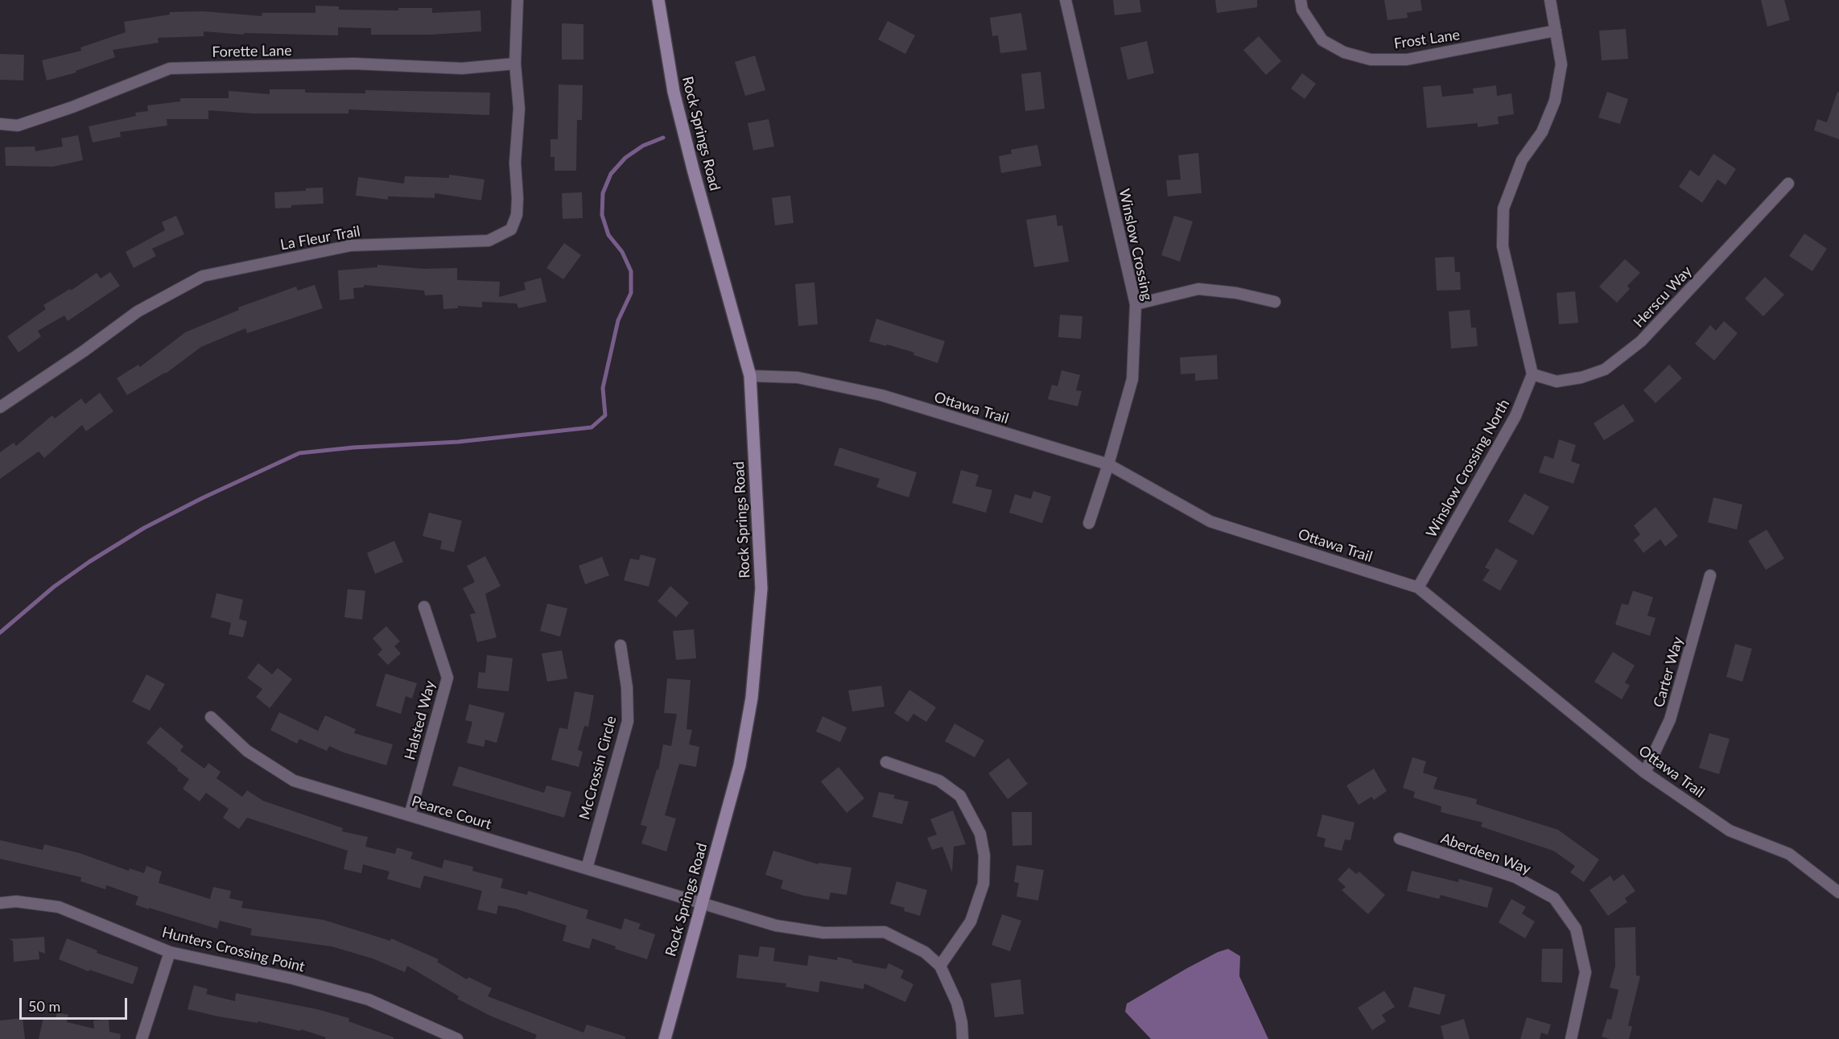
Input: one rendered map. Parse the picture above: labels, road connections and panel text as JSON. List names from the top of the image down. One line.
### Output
{"streets":{"street":["Frost Lane","Forette Lane","Rock Springs Road","La Fleur Trail","Winslow Crossing","Herscu Way","Ottawa Trail","Winslow Crossing North","Carter Way","Halsted Way","McCrossin Circle","Pearce Court","Aberdeen Way","Hunters Crossing Point"]},"crossings":[["Forette Lane","La Fleur Trail"],["Rock Springs Road","Ottawa Trail"],["Rock Springs Road","Pearce Court"],["Winslow Crossing","Ottawa Trail"],["Herscu Way","Winslow Crossing North"],["Ottawa Trail","Winslow Crossing North"],["Ottawa Trail","Carter Way"],["Halsted Way","Pearce Court"],["McCrossin Circle","Pearce Court"]],"scale_bar":"50 m"}
